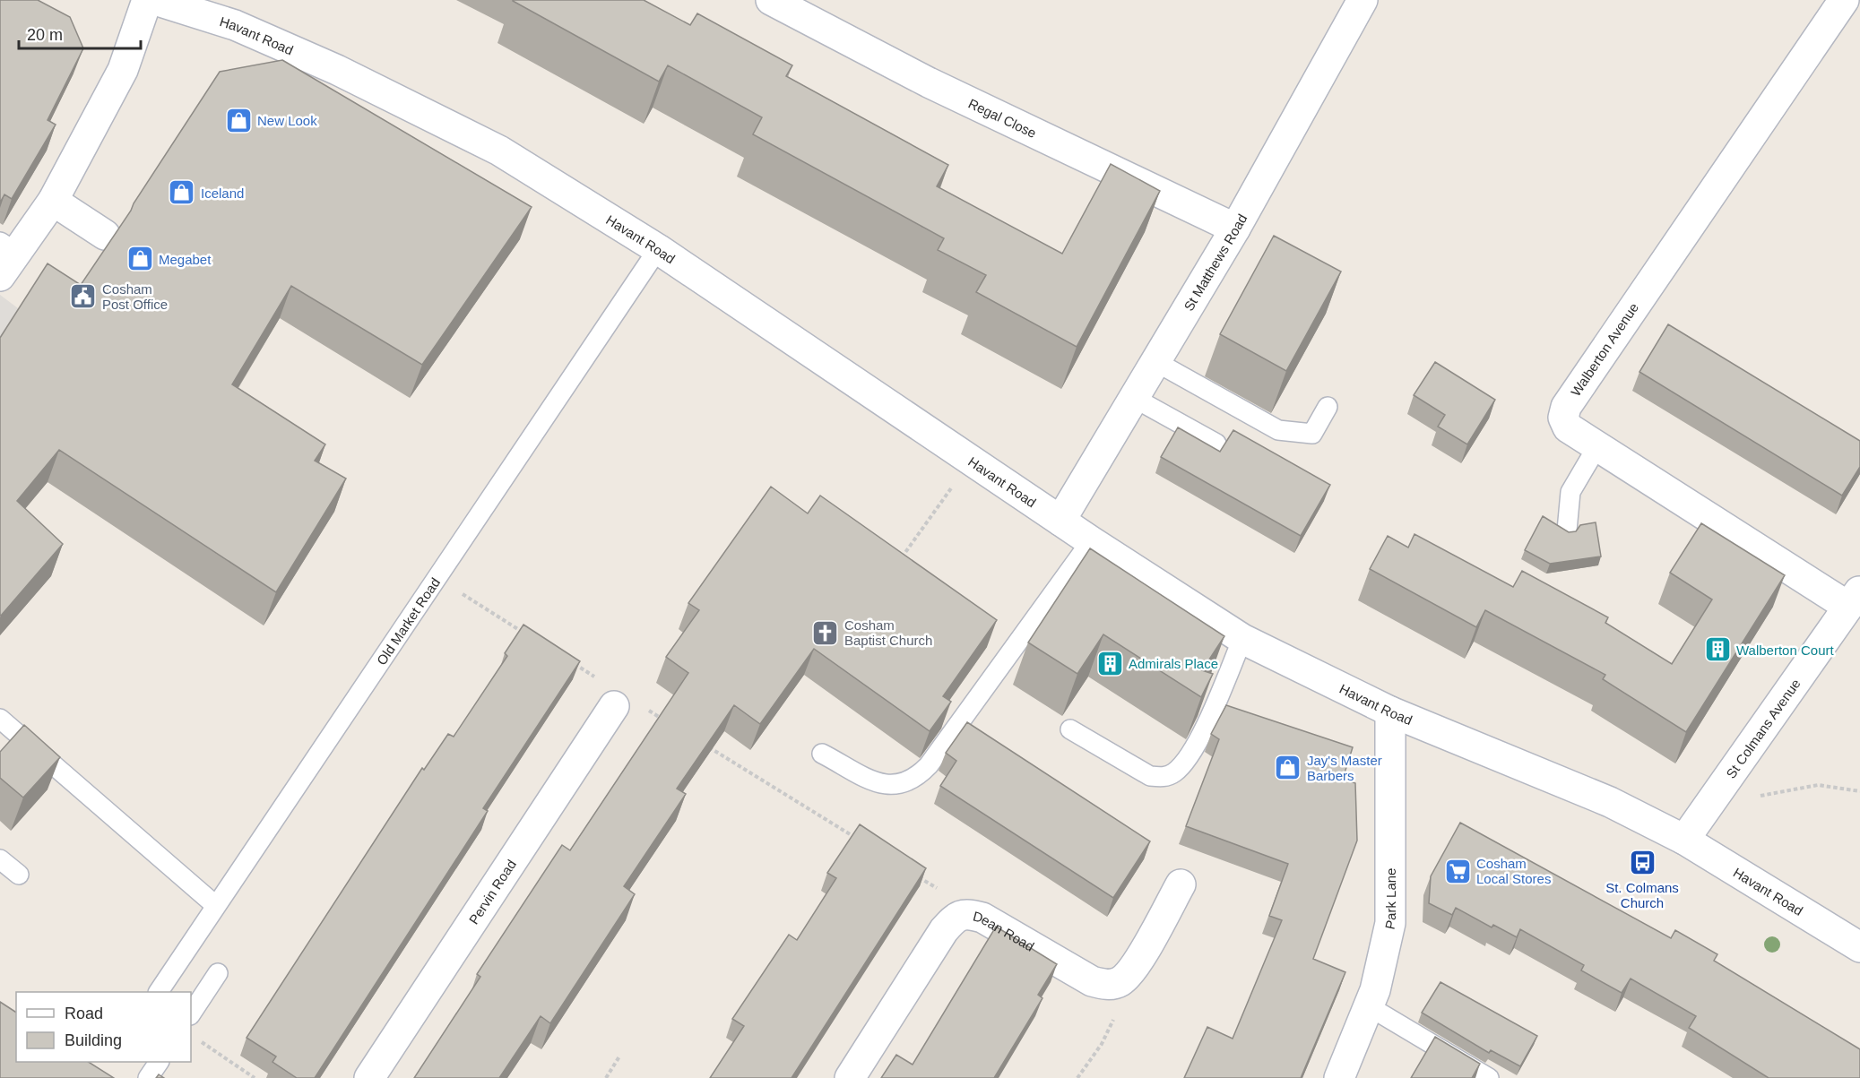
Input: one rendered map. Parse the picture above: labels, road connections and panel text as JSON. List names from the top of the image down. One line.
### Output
{"streets":{"street":["Havant Road","Regal Close","St Matthews Road","Walberton Avenue","St Colmans Avenue","Pervin Road","Park Lane","Dean Road"],"lane":["Old Market Road"]},"crossings":[["Havant Road","St Matthews Road"],["Havant Road","Old Market Road"],["Havant Road","St Colmans Avenue"],["Havant Road","Park Lane"],["Regal Close","St Matthews Road"],["Walberton Avenue","St Colmans Avenue"]],"places":{"shop":["New Look","Iceland","Megabet","Jay's Master Barbers"],"public building":["Cosham Post Office"],"church":["Cosham Baptist Church"],"building":["Walberton Court","Admirals Place"],"bus stop":["St. Colmans Church"],"supermarket":["Cosham Local Stores"]},"legend":["Road","Building"],"scale_bar":"20 m"}
